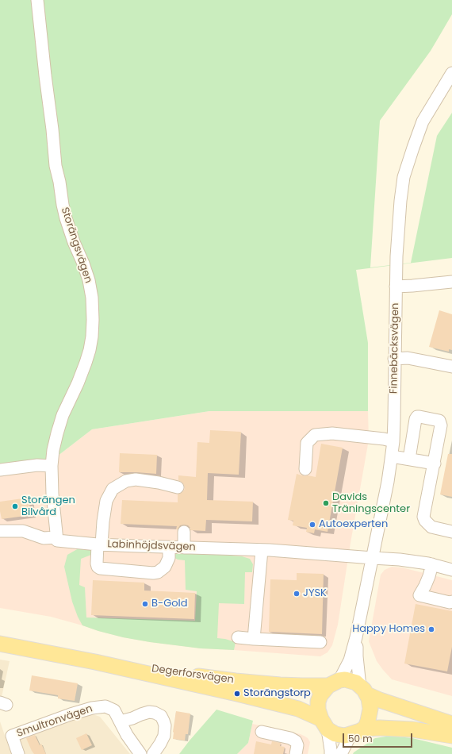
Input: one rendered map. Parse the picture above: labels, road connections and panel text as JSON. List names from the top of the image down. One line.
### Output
{"streets":{"main road":["Degerforsvägen"],"street":["Storängsvägen","Finnebäcksvägen","Labinhöjdsvägen","Smultronvägen"]},"crossings":[["Finnebäcksvägen","Labinhöjdsvägen"],["Finnebäcksvägen","Degerforsvägen"]],"places":["Davids Träningscenter","Storängen Bilvård","Autoexperten","JYSK","B-Gold","Happy Homes","Storängstorp"],"scale_bar":"50 m"}
